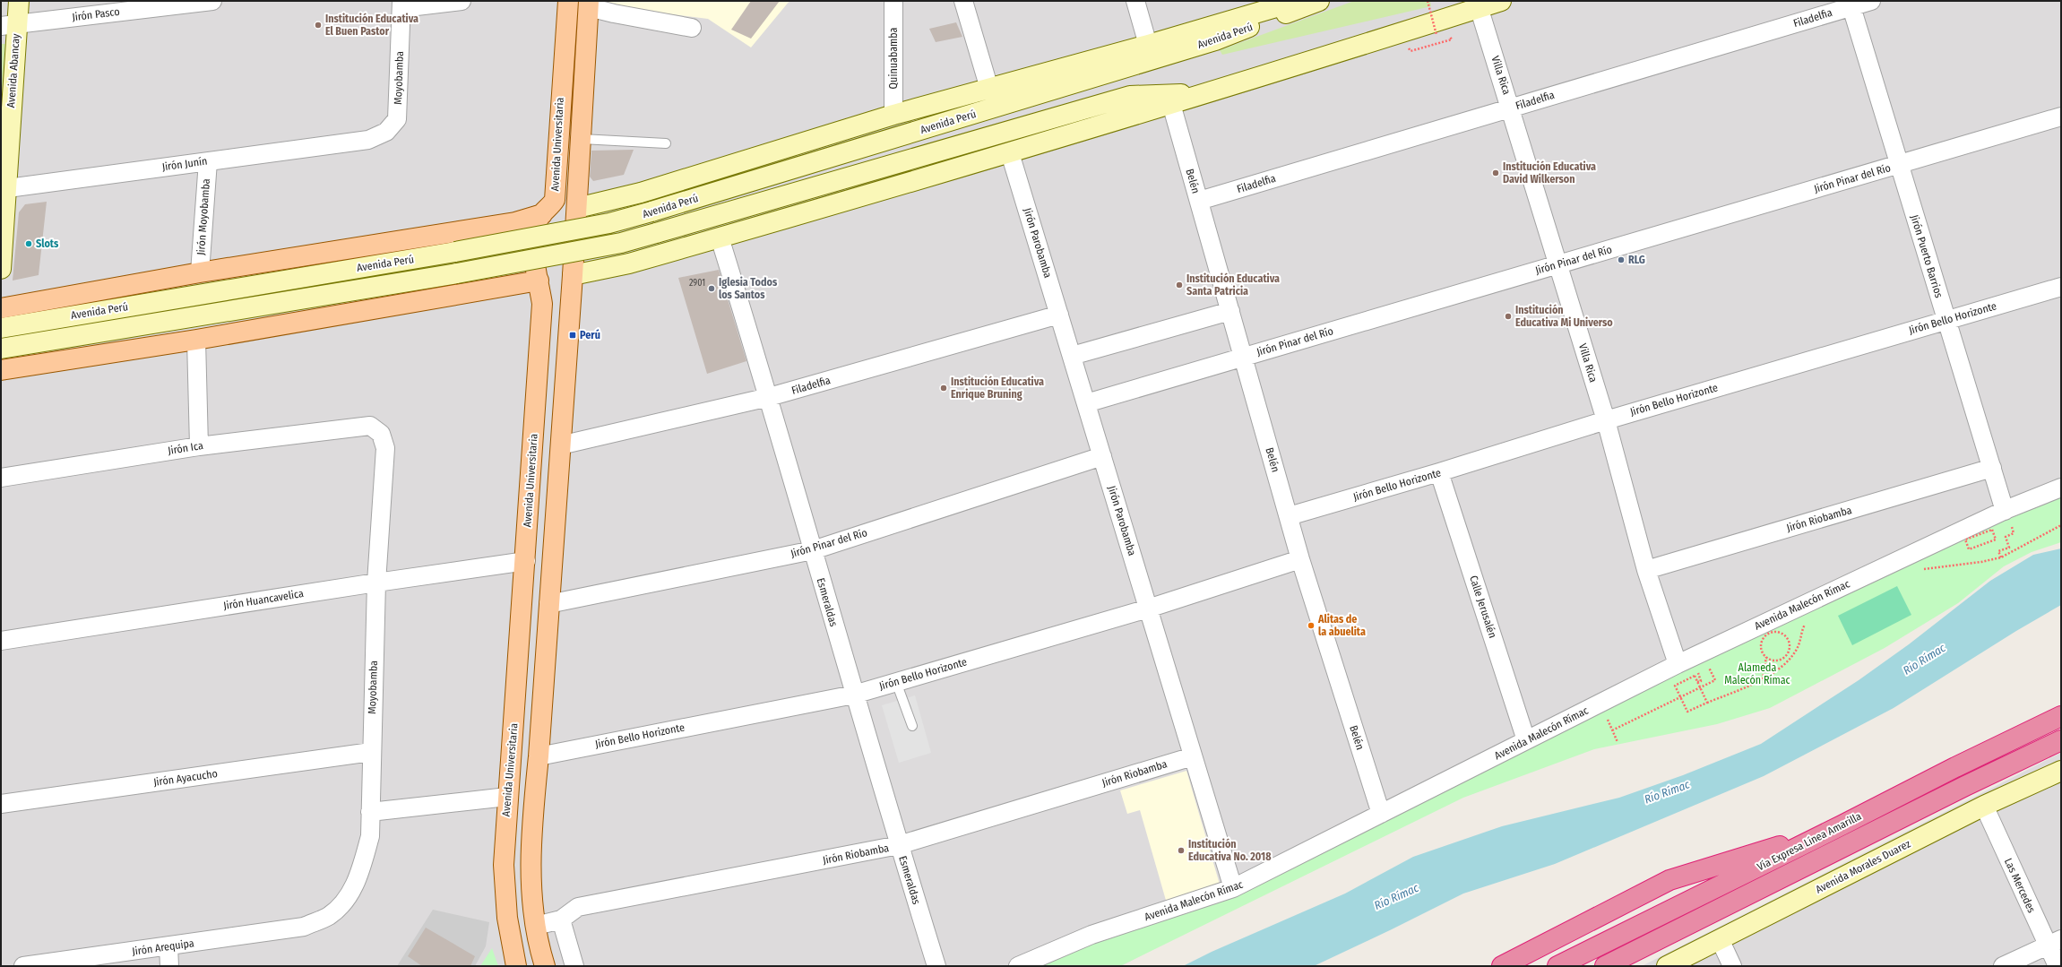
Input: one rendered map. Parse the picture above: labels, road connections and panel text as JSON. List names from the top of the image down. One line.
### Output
{"streets":{"highway":["Vía Expresa Línea Amarilla"],"main road":["Avenida Perú","Avenida Abancay","Avenida Universitaria","Avenida Morales Duarez"],"street":["Jirón Pasco","Filadelfia","Quinuabamba","Villa Rica","Moyobamba","Jirón Junín","Jirón Pinar del Río","Belén","Jirón Moyobamba","Jirón Parobamba","Jirón Puerto Barrios","Jirón Bello Horizonte","Jirón Ica","Jirón Riobamba","Jirón Huancavelica","Esmeraldas","Avenida Malecón Rímac","Calle Jerusalén","Jirón Ayacucho","Las Mercedes","Jirón Arequipa"]},"crossings":[["Jirón Pasco","Avenida Abancay"],["Filadelfia","Villa Rica"],["Filadelfia","Belén"],["Filadelfia","Jirón Parobamba"],["Filadelfia","Jirón Puerto Barrios"],["Filadelfia","Esmeraldas"],["Avenida Perú","Quinuabamba"],["Avenida Perú","Villa Rica"],["Avenida Perú","Avenida Universitaria"],["Avenida Perú","Belén"],["Avenida Perú","Jirón Moyobamba"],["Avenida Perú","Jirón Parobamba"],["Avenida Perú","Esmeraldas"],["Avenida Abancay","Jirón Junín"],["Villa Rica","Jirón Pinar del Río"],["Villa Rica","Jirón Bello Horizonte"],["Villa Rica","Jirón Riobamba"],["Villa Rica","Avenida Malecón Rímac"],["Moyobamba","Jirón Junín"],["Moyobamba","Jirón Ica"],["Moyobamba","Jirón Huancavelica"],["Moyobamba","Jirón Ayacucho"],["Moyobamba","Jirón Arequipa"],["Avenida Universitaria","Jirón Huancavelica"],["Jirón Junín","Jirón Moyobamba"],["Jirón Pinar del Río","Belén"],["Jirón Pinar del Río","Jirón Parobamba"],["Jirón Pinar del Río","Jirón Puerto Barrios"],["Jirón Pinar del Río","Esmeraldas"],["Belén","Jirón Bello Horizonte"],["Belén","Avenida Malecón Rímac"],["Jirón Parobamba","Jirón Bello Horizonte"],["Jirón Parobamba","Jirón Riobamba"],["Jirón Parobamba","Avenida Malecón Rímac"],["Jirón Puerto Barrios","Jirón Bello Horizonte"],["Jirón Puerto Barrios","Jirón Riobamba"],["Jirón Puerto Barrios","Avenida Malecón Rímac"],["Jirón Bello Horizonte","Esmeraldas"],["Jirón Bello Horizonte","Calle Jerusalén"],["Jirón Riobamba","Esmeraldas"],["Avenida Malecón Rímac","Calle Jerusalén"],["Avenida Morales Duarez","Las Mercedes"]],"water":["Río Rímac"],"parks":["Alameda Malecón Rímac"],"places":{"other":["Institución Educativa El Buen Pastor","Institución Educativa David Wilkerson","Slots","RLG","Institución Educativa Santa Patricia","Iglesia Todos los Santos","Institución Educativa Mi Universo","Institución Educativa Enrique Bruning","Alitas de la abuelita","Institución Educativa No. 2018"],"transit":["Perú"]},"house_numbers":["2901"]}
